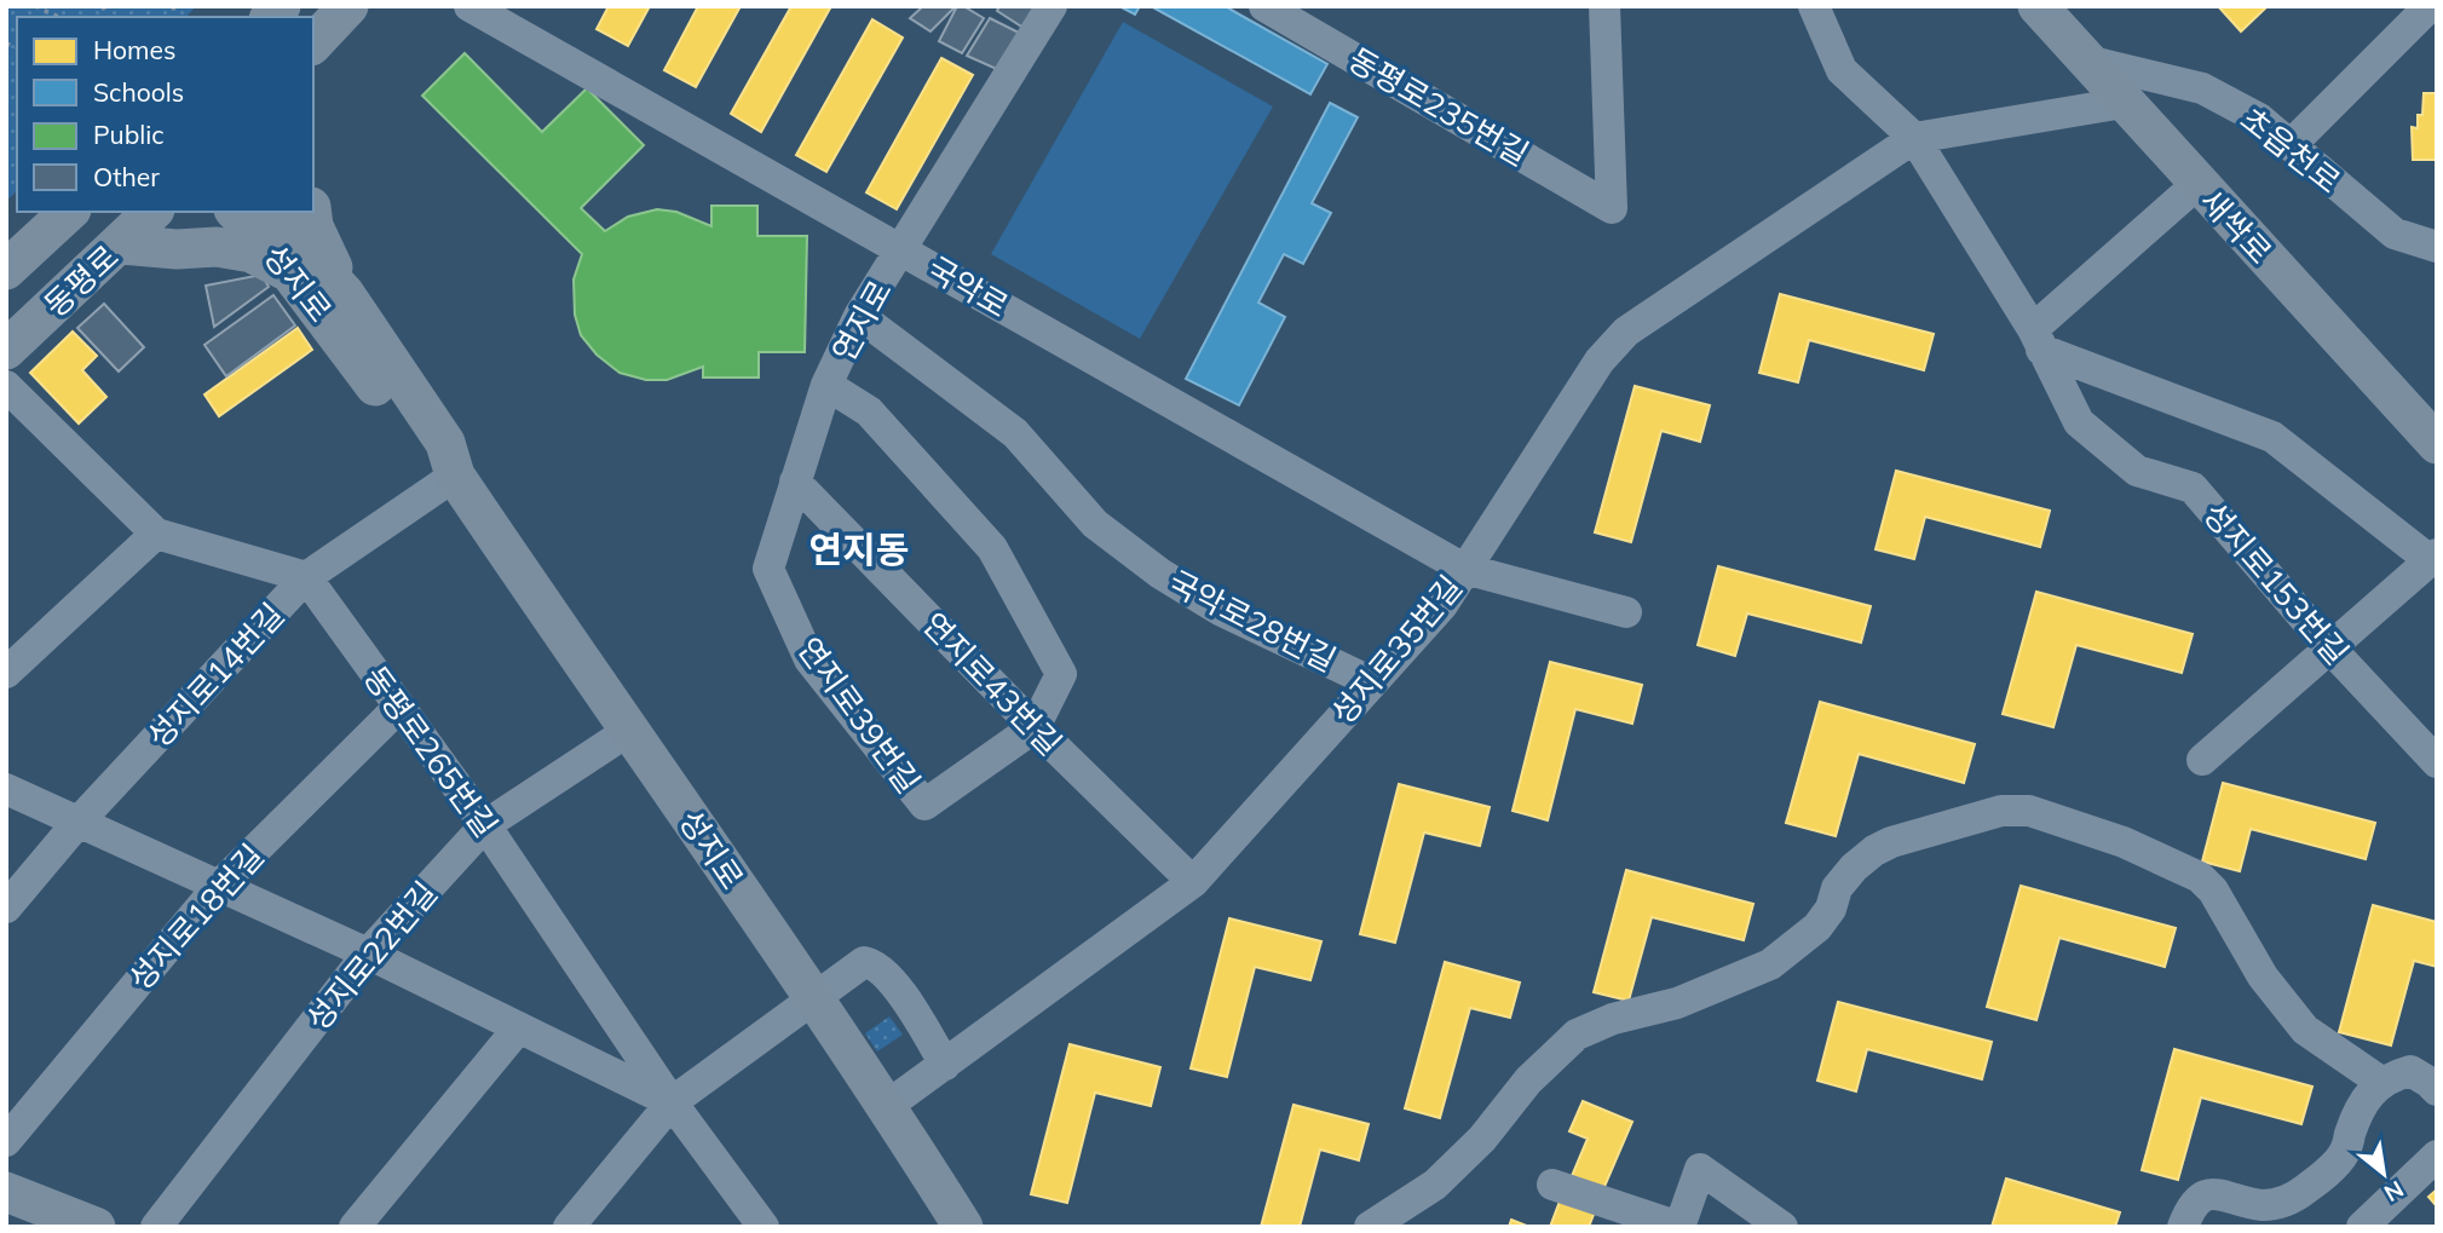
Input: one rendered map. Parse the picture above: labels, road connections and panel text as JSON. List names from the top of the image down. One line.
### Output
{"streets":{"main road":["새싹로","동평로","성지로"],"street":["동평로235번길","초읍천로","국악로","연지로","성지로153번길","국악로28번길","성지로35번길","성지로14번길","연지로43번길","연지로39번길","동평로265번길","성지로18번길","성지로22번길"]},"crossings":[["초읍천로","새싹로"],["성지로","성지로35번길"],["성지로","성지로14번길"],["성지로","성지로22번길"],["국악로","연지로"],["국악로","성지로35번길"],["연지로","국악로28번길"],["연지로","연지로43번길"],["연지로","연지로39번길"],["성지로153번길","성지로35번길"],["국악로28번길","성지로35번길"],["성지로35번길","연지로43번길"],["성지로14번길","동평로265번길"],["연지로43번길","연지로39번길"],["동평로265번길","성지로18번길"],["동평로265번길","성지로22번길"]],"districts":["연지동"],"legend":["Homes","Schools","Public","Other"],"north":"bottom right"}
